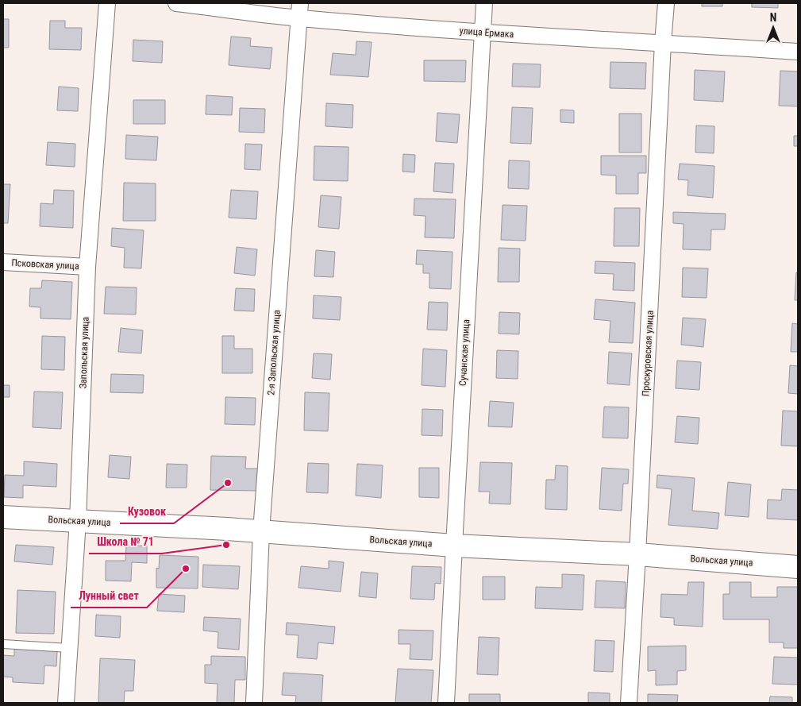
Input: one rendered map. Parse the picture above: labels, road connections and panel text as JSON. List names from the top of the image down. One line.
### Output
{"streets":{"street":["улица Ермака","Псковская улица","Запольская улица","2-я Запольская улица","Сучанская улица","Проскуровская улица","Вольская улица"]},"crossings":[["улица Ермака","2-я Запольская улица"],["улица Ермака","Сучанская улица"],["улица Ермака","Проскуровская улица"],["Псковская улица","Запольская улица"],["Запольская улица","Вольская улица"],["2-я Запольская улица","Вольская улица"],["Сучанская улица","Вольская улица"],["Проскуровская улица","Вольская улица"]],"places":["Кузовок","Школа № 71","Лунный свет"],"north":"top"}
